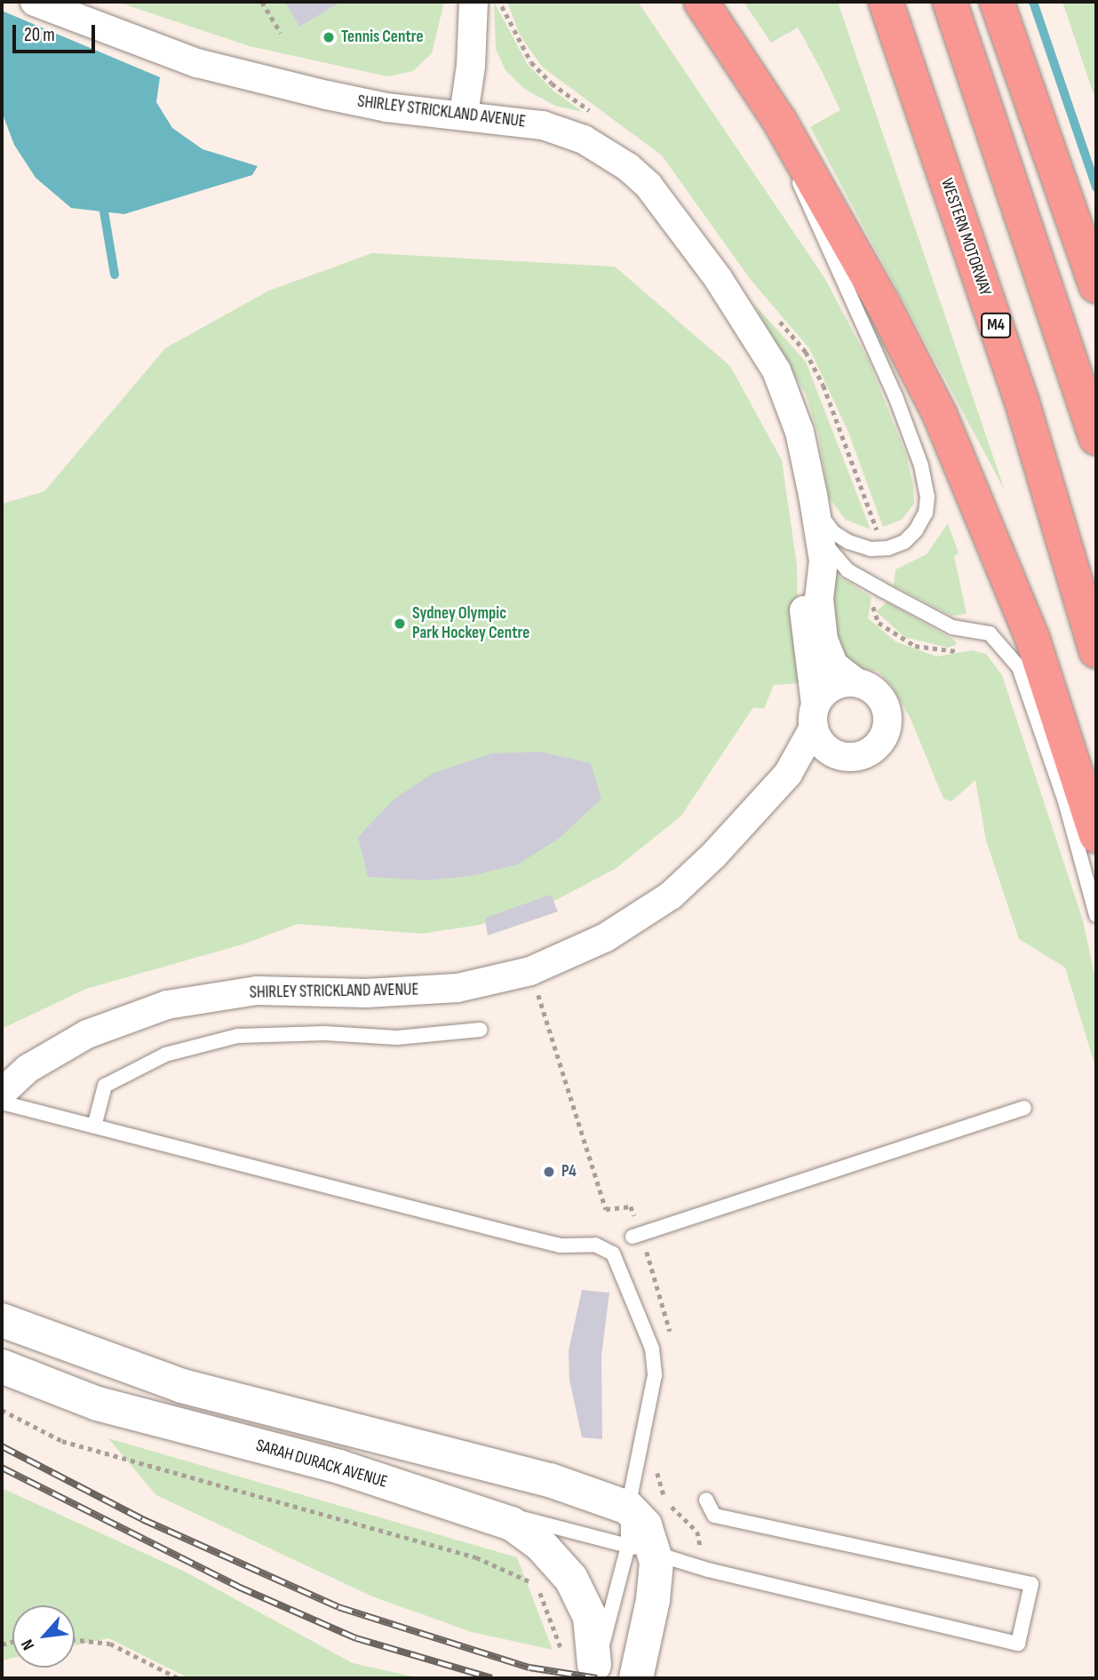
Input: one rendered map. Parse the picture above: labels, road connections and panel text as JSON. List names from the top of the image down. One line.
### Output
{"streets":{"highway":["WESTERN MOTORWAY","M4"],"street":["SHIRLEY STRICKLAND AVENUE","SARAH DURACK AVENUE"]},"places":["Tennis Centre","Sydney Olympic Park Hockey Centre","P4"],"scale_bar":"20 m","north":"bottom left"}
